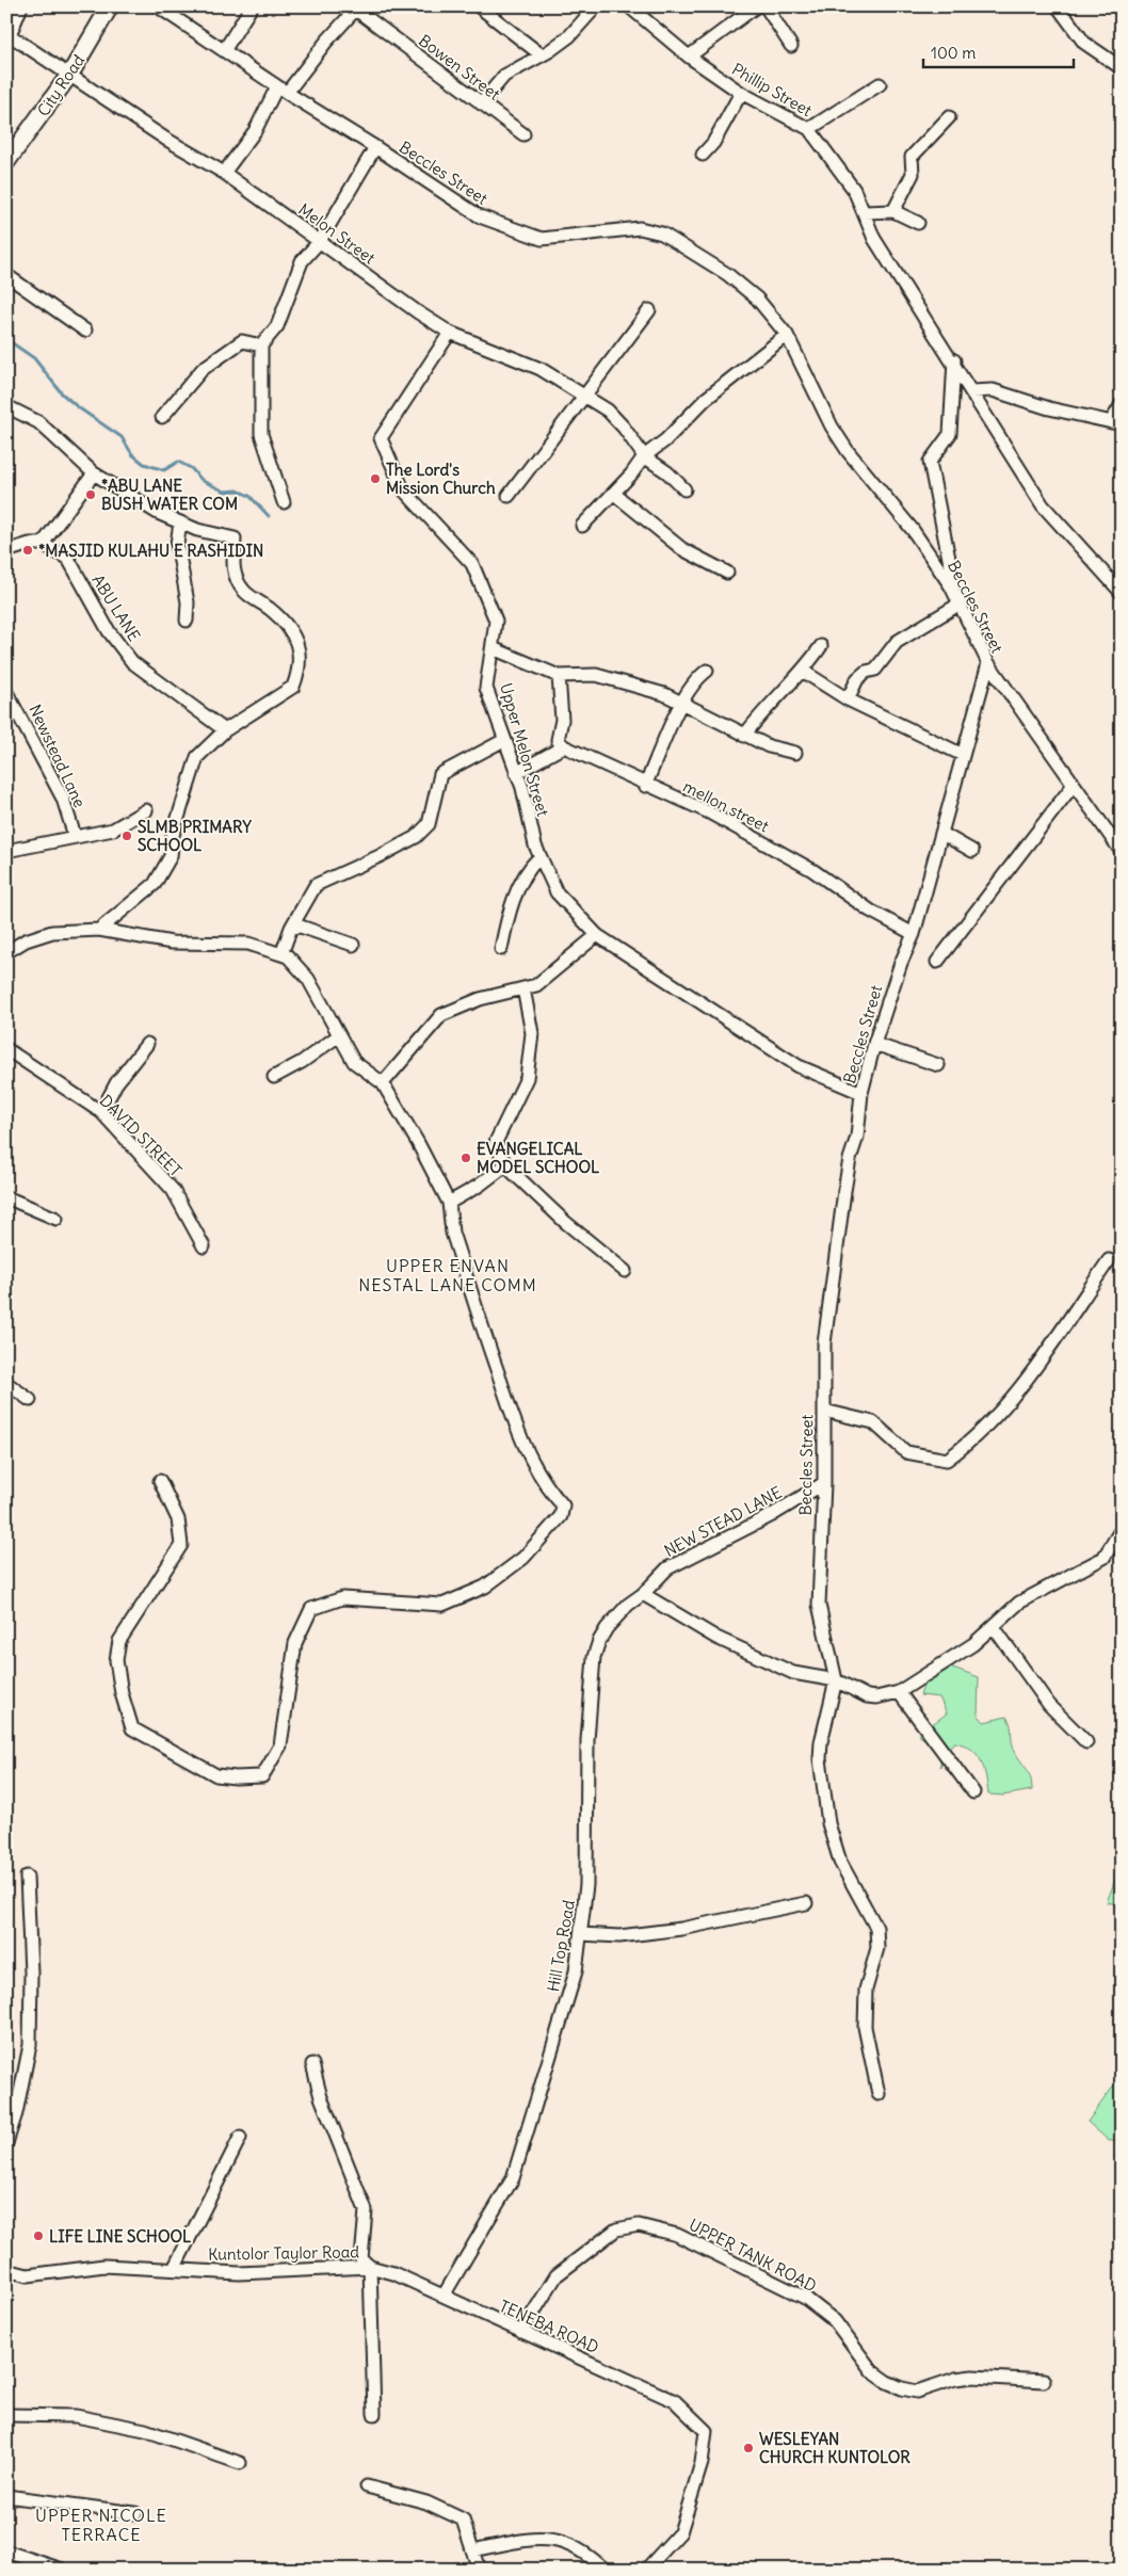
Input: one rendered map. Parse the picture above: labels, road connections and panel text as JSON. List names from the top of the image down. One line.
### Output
{"streets":{"main road":["City Road"],"street":["Bowen Street","Phillip Street","Beccles Street","Melon Street","ABU LANE","Upper Melon Street","Newstead Lane","mellon street","DAVID STREET","NEW STEAD LANE","Hill Top Road","Kuntolor Taylor Road","UPPER TANK ROAD","TENEBA ROAD"]},"crossings":[["City Road","Melon Street"],["Beccles Street","Upper Melon Street"],["Beccles Street","mellon street"],["Beccles Street","NEW STEAD LANE"],["Melon Street","Upper Melon Street"],["NEW STEAD LANE","Hill Top Road"],["Hill Top Road","TENEBA ROAD"],["Kuntolor Taylor Road","TENEBA ROAD"],["UPPER TANK ROAD","TENEBA ROAD"]],"districts":["UPPER ENVAN NESTAL LANE COMM","UPPER NICOLE TERRACE"],"places":["The Lord's Mission Church","*ABU LANE BUSH WATER COM","*MASJID KULAHU E RASHIDIN","SLMB PRIMARY SCHOOL","EVANGELICAL MODEL SCHOOL","LIFE LINE SCHOOL","WESLEYAN CHURCH KUNTOLOR"],"scale_bar":"100 m"}
